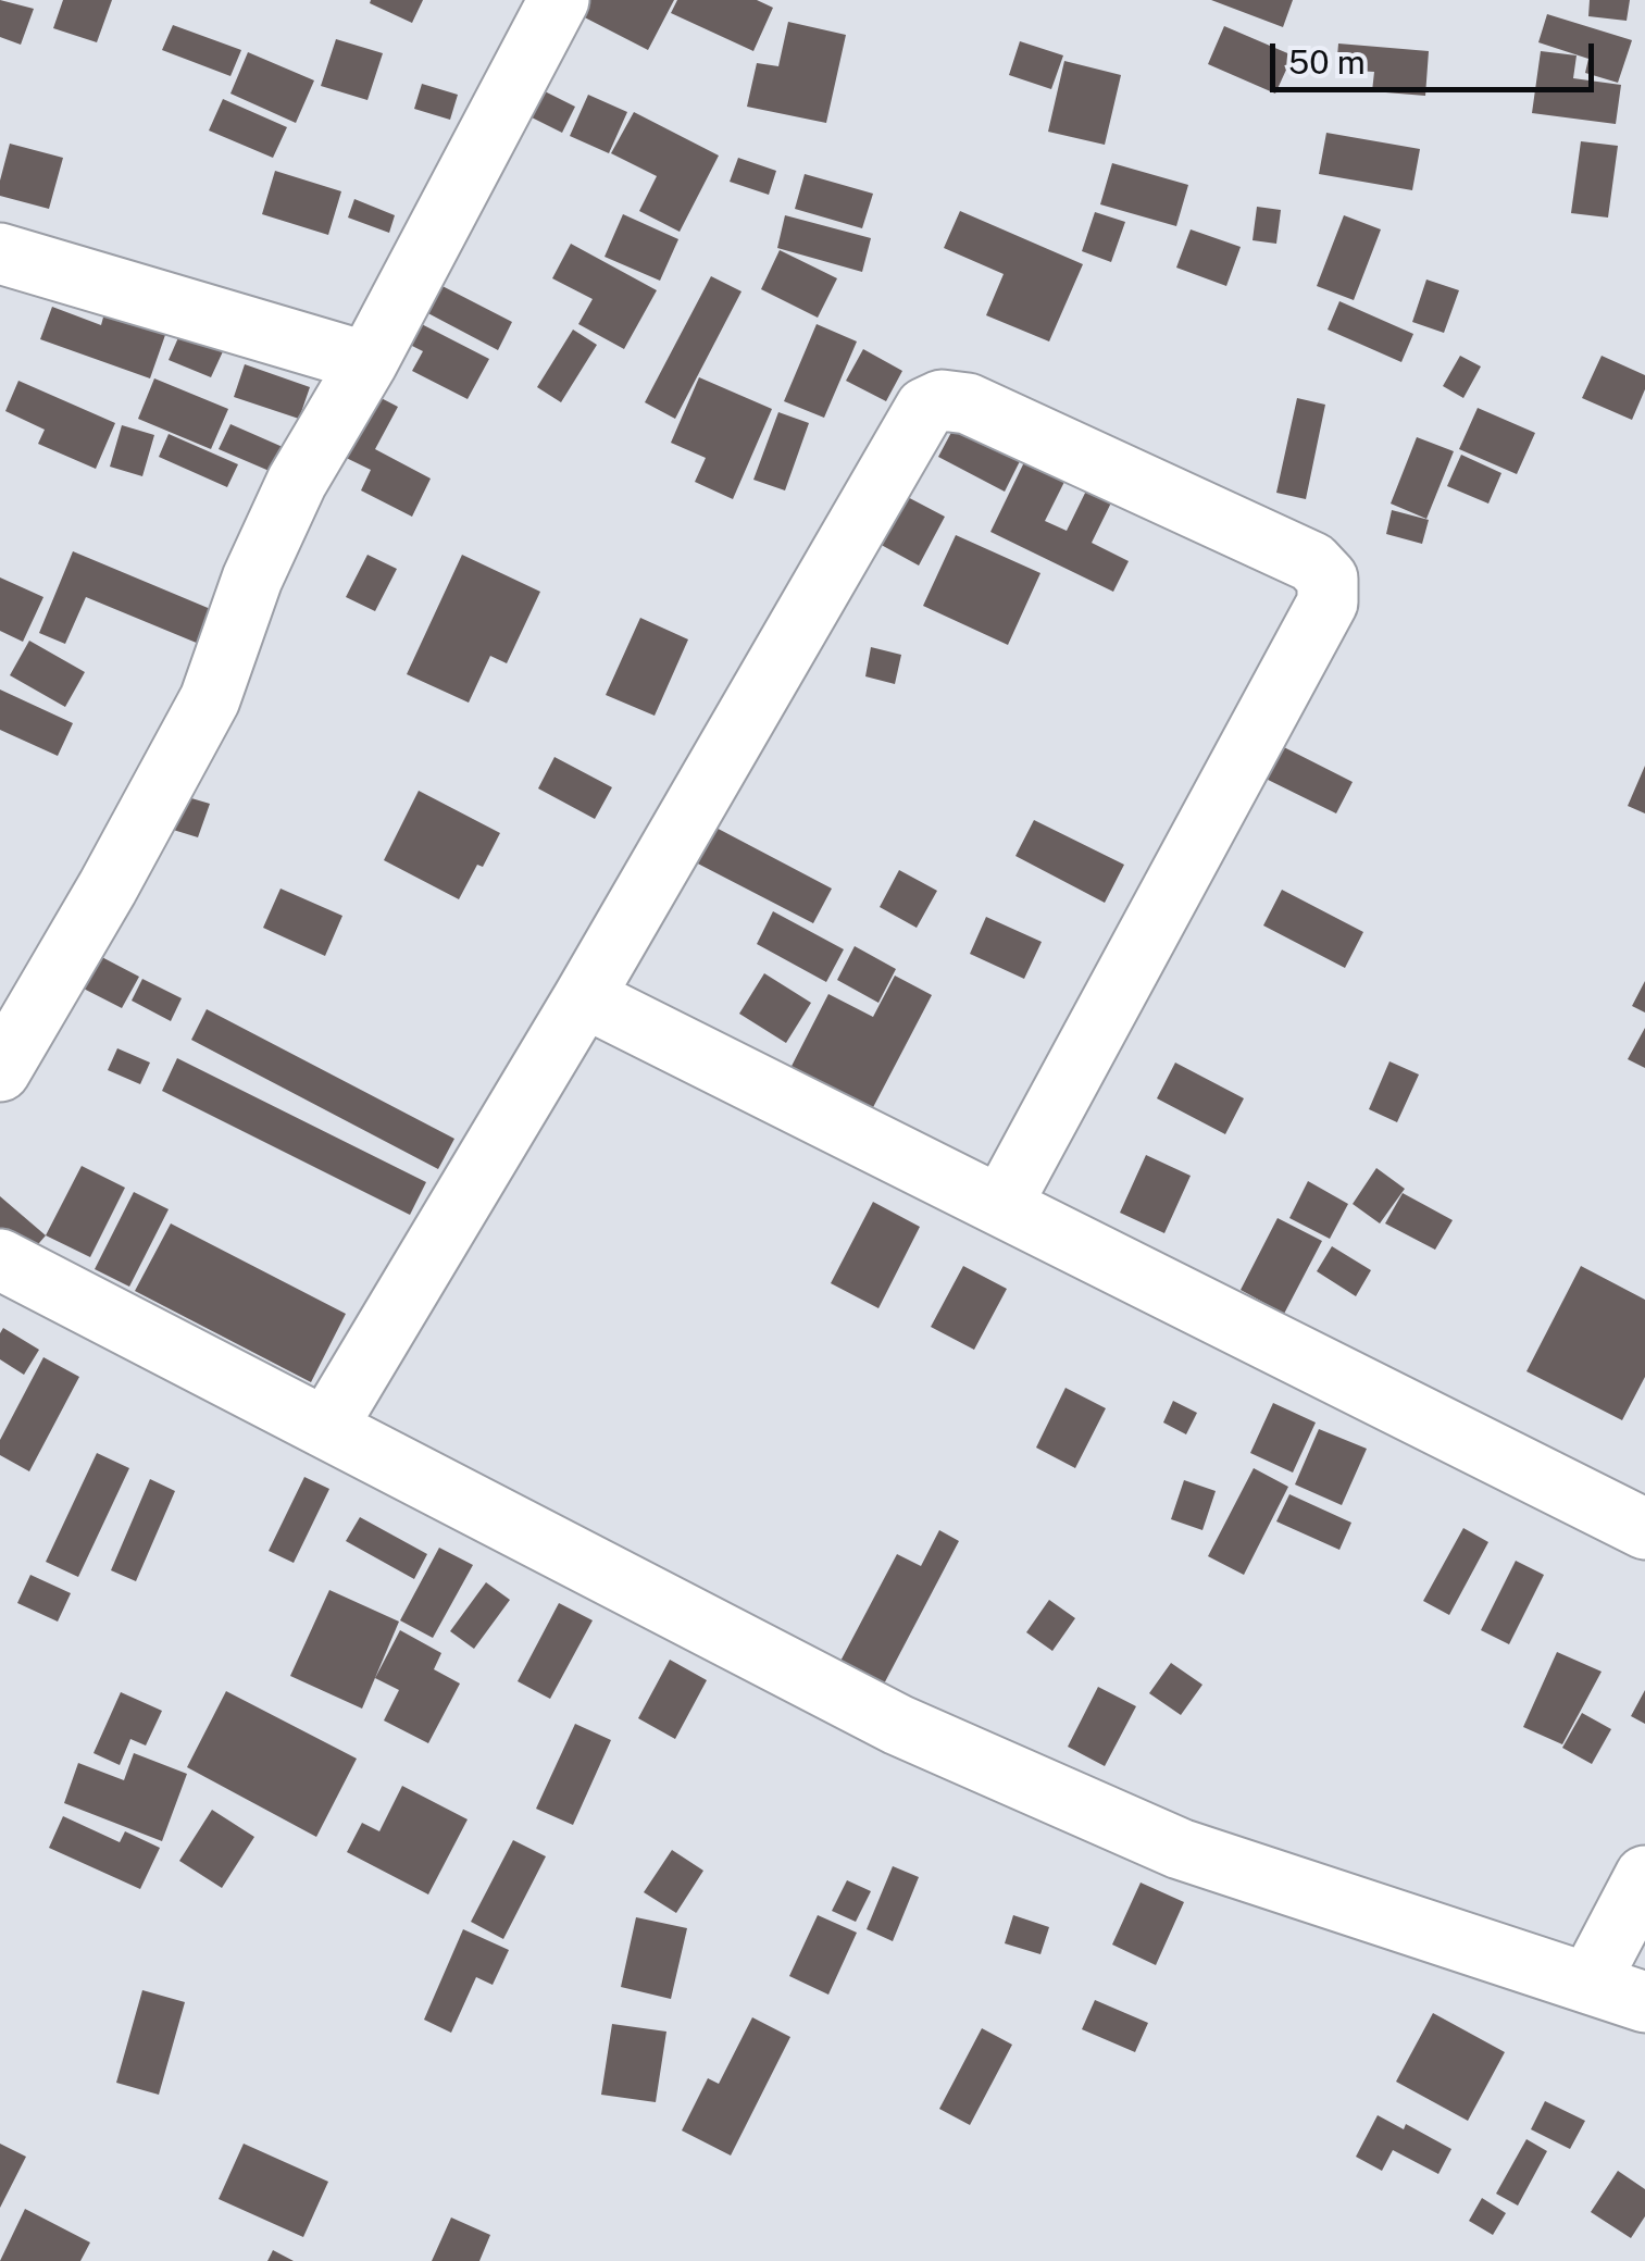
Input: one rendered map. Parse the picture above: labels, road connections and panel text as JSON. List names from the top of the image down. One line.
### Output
{"scale_bar":"50 m"}
